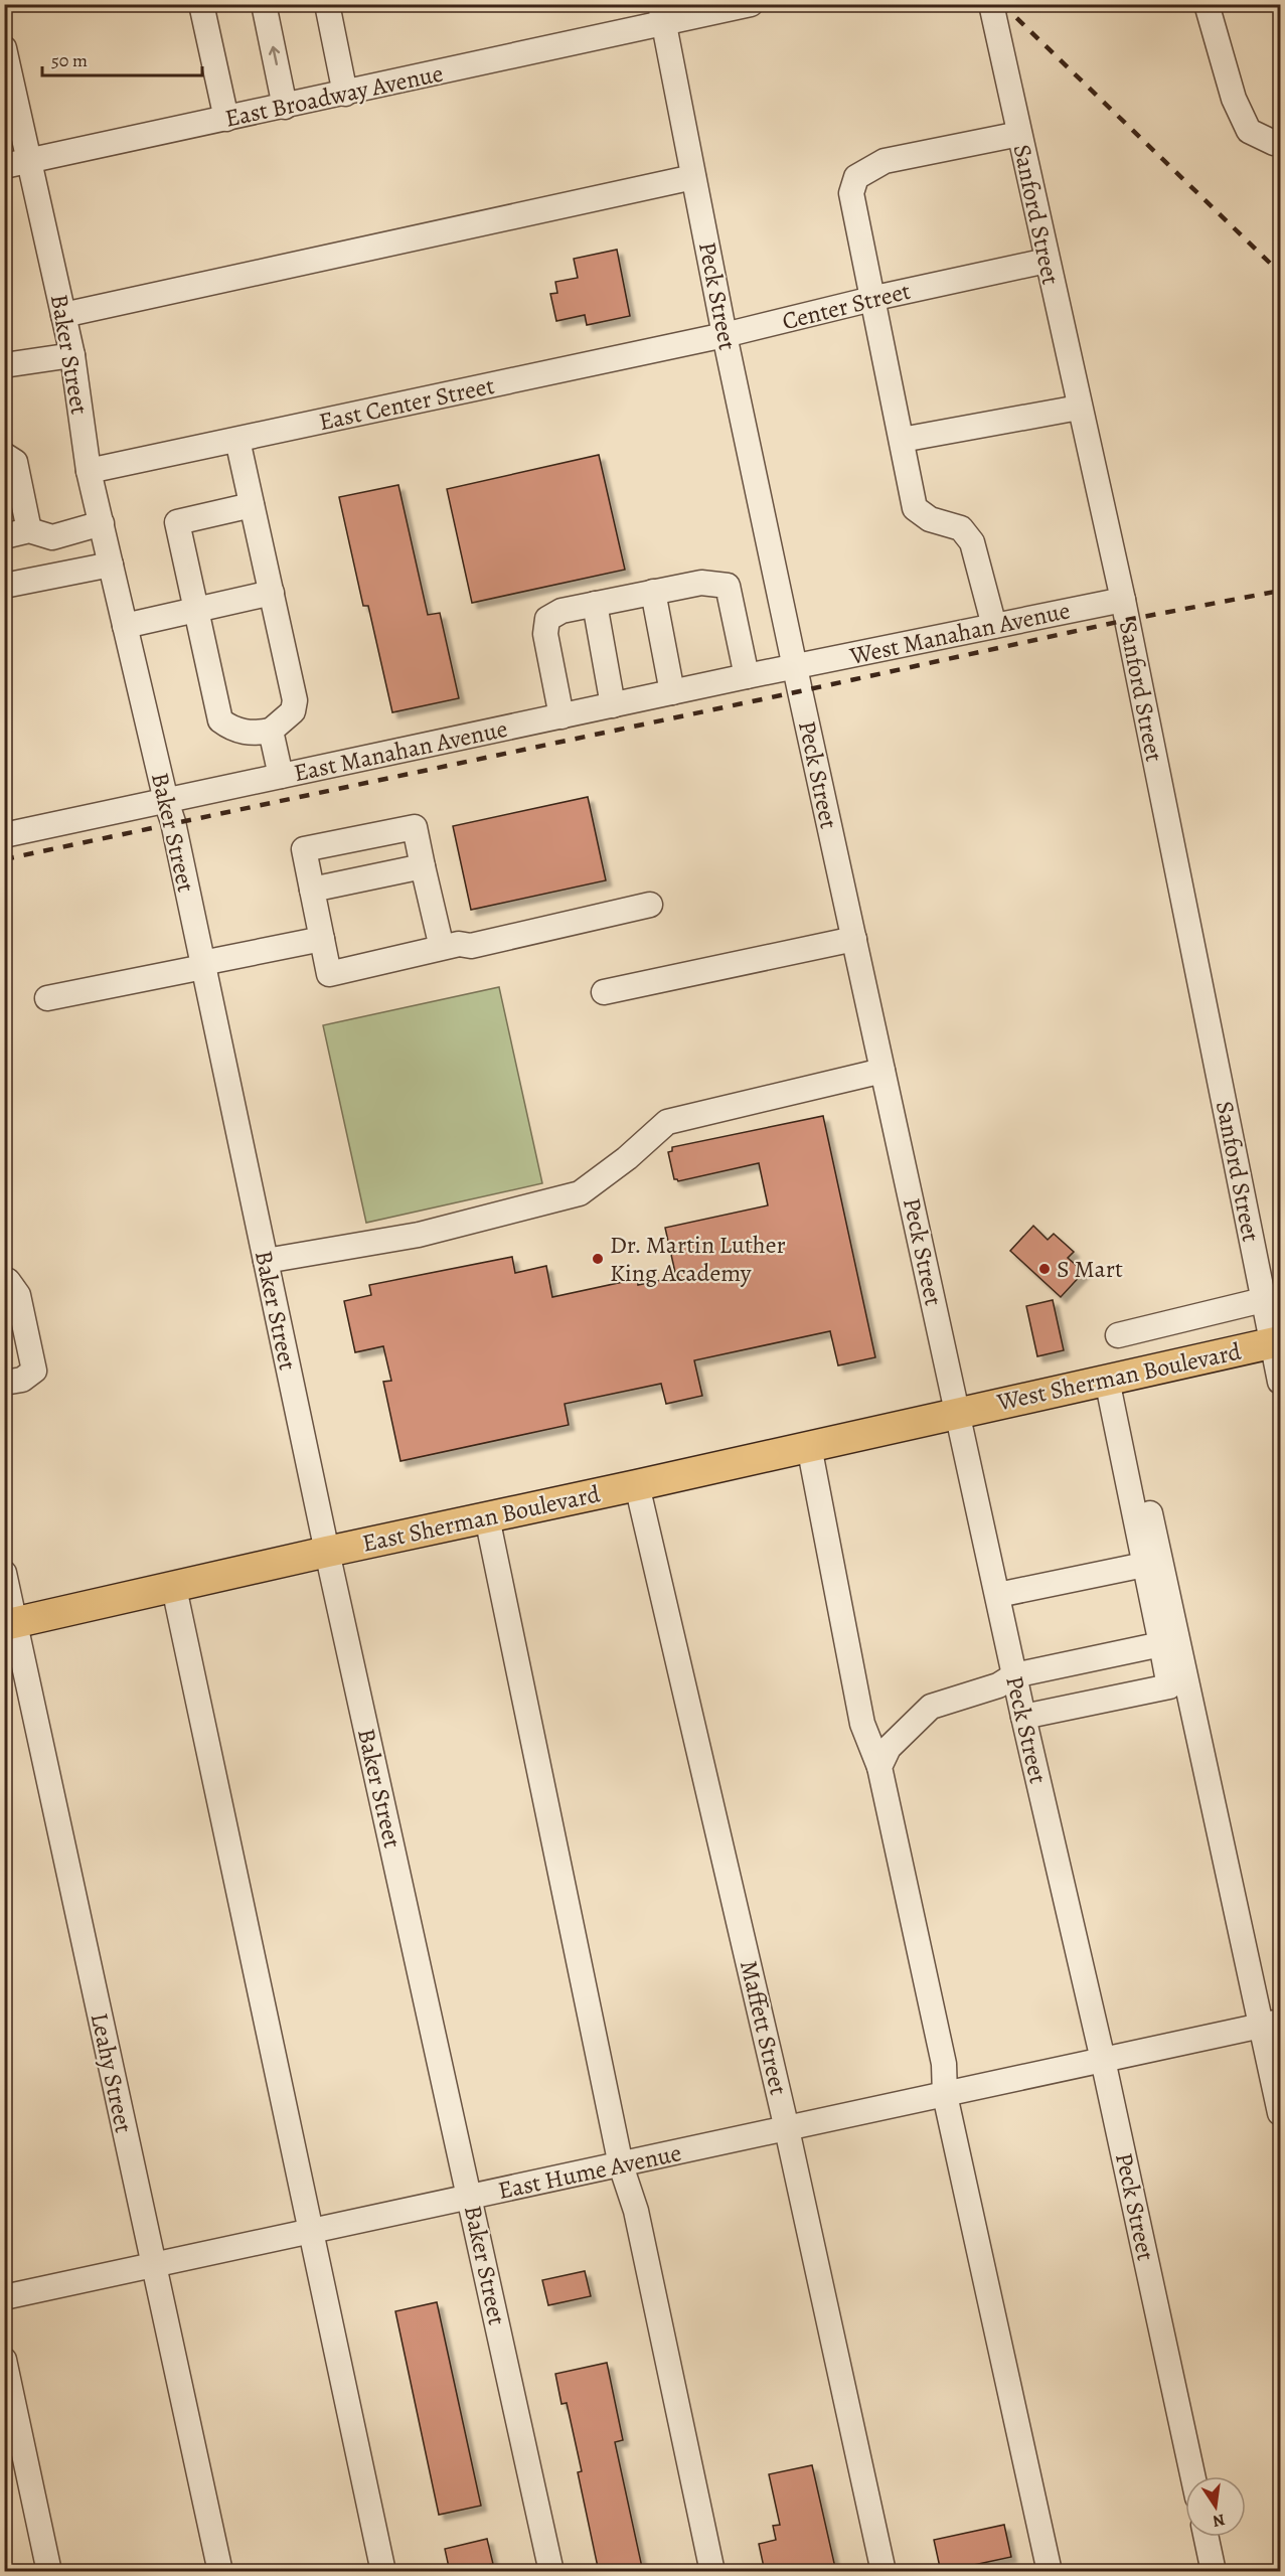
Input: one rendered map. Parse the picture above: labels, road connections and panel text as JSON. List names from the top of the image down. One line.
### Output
{"streets":{"main road":["West Sherman Boulevard","East Sherman Boulevard"],"street":["East Broadway Avenue","Sanford Street","Peck Street","Center Street","Baker Street","East Center Street","West Manahan Avenue","East Manahan Avenue","Maffett Street","Leahy Street","East Hume Avenue"]},"crossings":[["East Broadway Avenue","Peck Street"],["East Broadway Avenue","Baker Street"],["Sanford Street","Center Street"],["Sanford Street","West Manahan Avenue"],["Sanford Street","West Sherman Boulevard"],["Peck Street","Center Street"],["Peck Street","East Center Street"],["Peck Street","West Manahan Avenue"],["Peck Street","East Manahan Avenue"],["Peck Street","West Sherman Boulevard"],["Peck Street","East Sherman Boulevard"],["Peck Street","East Hume Avenue"],["Center Street","East Center Street"],["Baker Street","East Center Street"],["Baker Street","East Manahan Avenue"],["Baker Street","East Sherman Boulevard"],["Baker Street","East Hume Avenue"],["West Manahan Avenue","East Manahan Avenue"],["West Sherman Boulevard","East Sherman Boulevard"],["East Sherman Boulevard","Maffett Street"],["East Sherman Boulevard","Leahy Street"],["Maffett Street","East Hume Avenue"],["Leahy Street","East Hume Avenue"]],"places":["Dr. Martin Luther King Academy","S Mart"],"scale_bar":"50 m","north":"bottom"}
